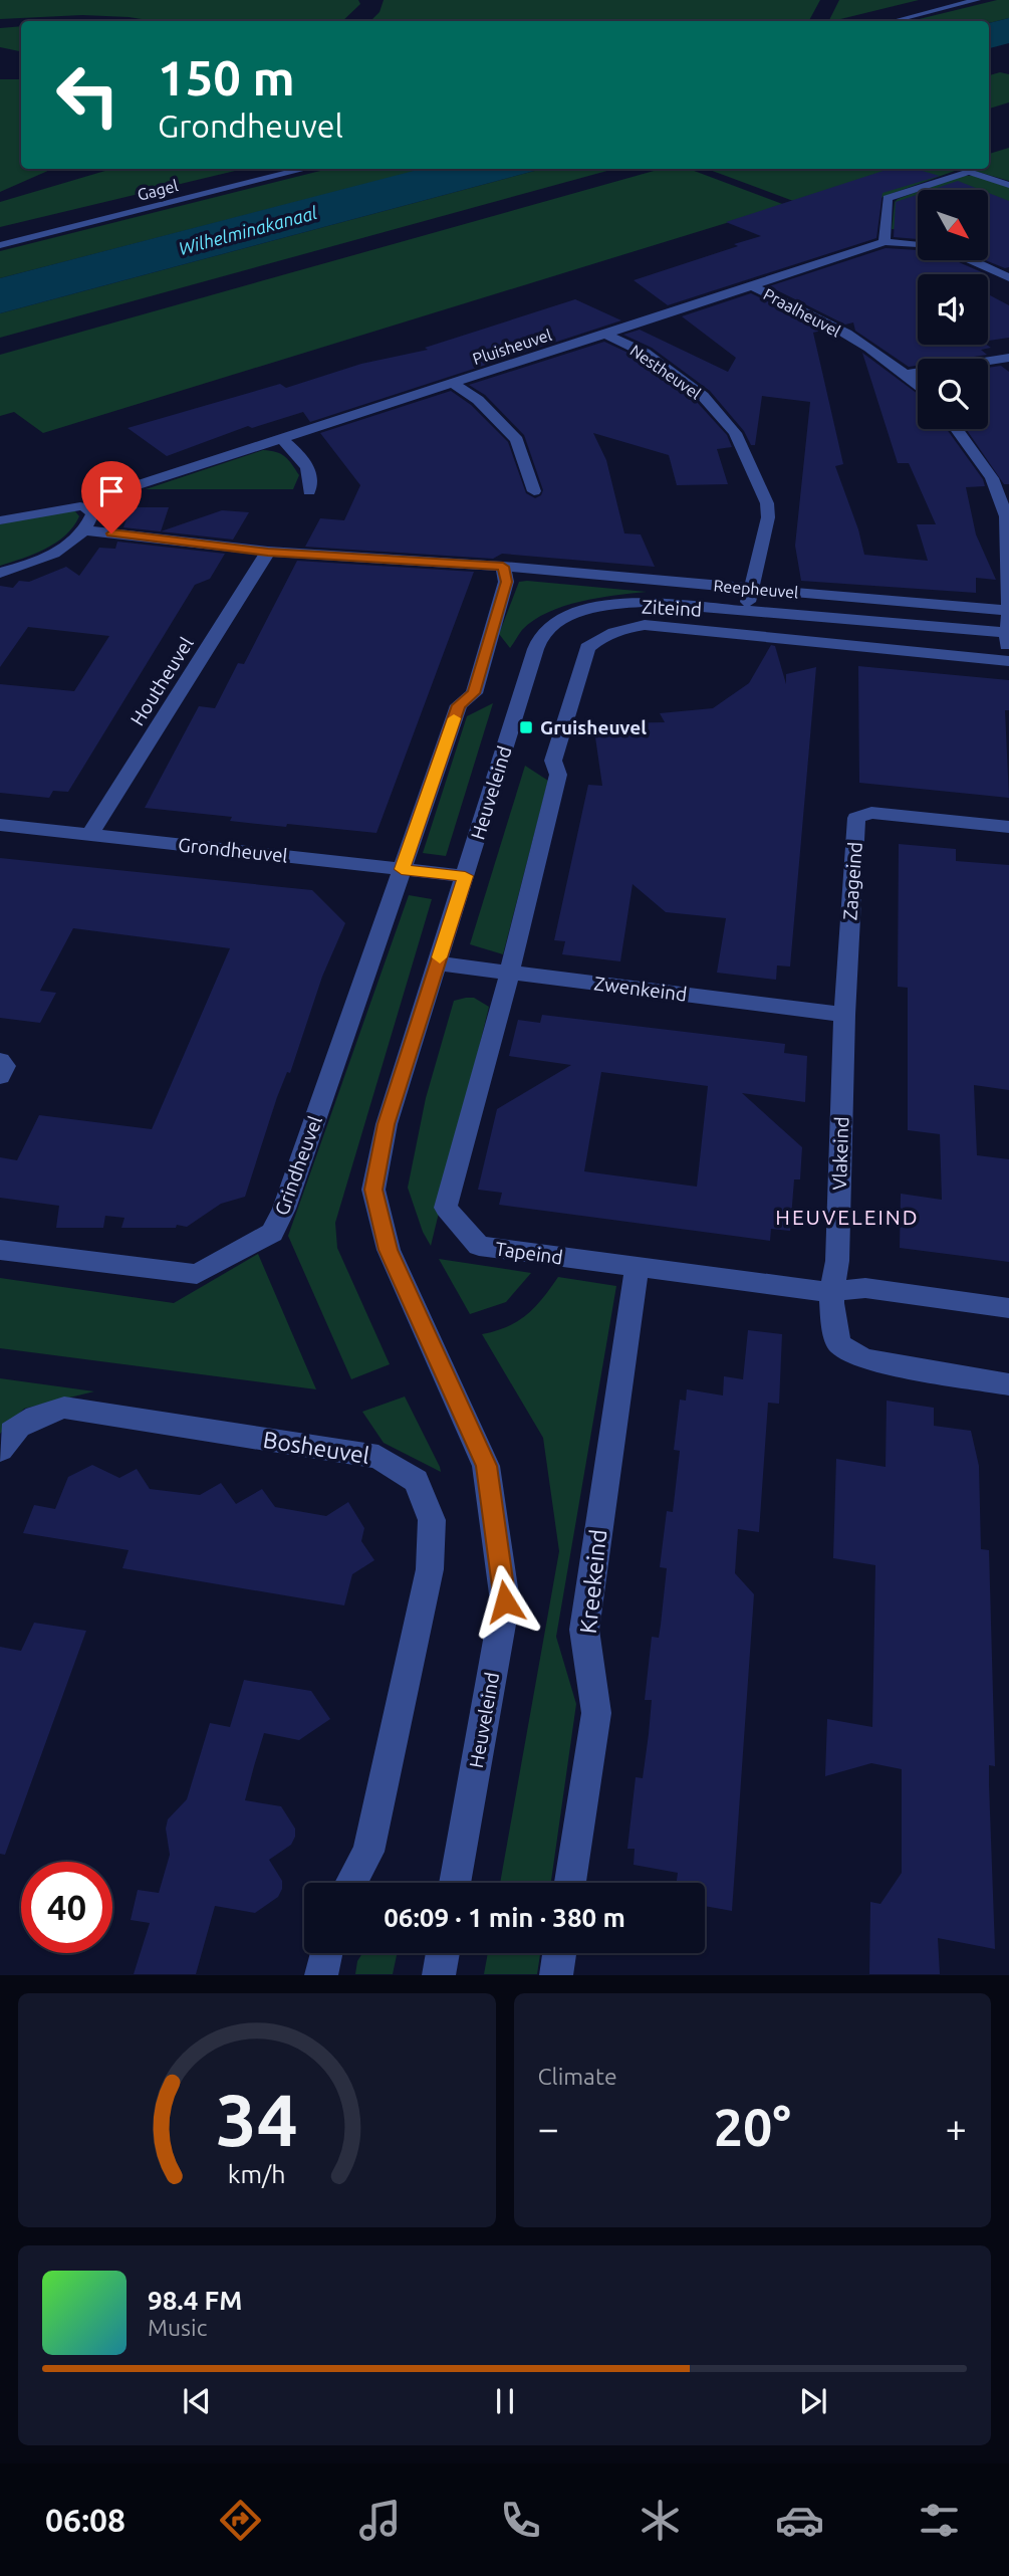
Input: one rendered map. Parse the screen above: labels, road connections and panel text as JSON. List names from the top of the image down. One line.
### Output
{"streets":{"street":["Gagel","Praalheuvel","Pluisheuvel","Nestheuvel","Reepheuvel","Ziteind","Houtheuvel","Heuveleind","Grondheuvel","Zaageind","Zwenkeind","Vlakeind","Grindheuvel","Tapeind","Bosheuvel","Kreekeind"]},"crossings":[["Praalheuvel","Pluisheuvel"],["Pluisheuvel","Nestheuvel"],["Nestheuvel","Reepheuvel"],["Nestheuvel","Heuveleind"],["Reepheuvel","Houtheuvel"],["Reepheuvel","Heuveleind"],["Ziteind","Zwenkeind"],["Ziteind","Tapeind"],["Houtheuvel","Grondheuvel"],["Heuveleind","Grondheuvel"],["Heuveleind","Zwenkeind"],["Grondheuvel","Grindheuvel"],["Zaageind","Zwenkeind"],["Zaageind","Vlakeind"],["Zwenkeind","Vlakeind"],["Zwenkeind","Tapeind"],["Vlakeind","Tapeind"],["Tapeind","Kreekeind"]],"districts":["HEUVELEIND"],"water":["Wilhelminakanaal"],"places":{"transit":["Gruisheuvel"]},"north":"bottom right","page":{"turn":["150 m","Grondheuvel"],"limit":"40","trip":"06:09 · 1 min · 380 m","tile":"Climate","heat":["−","20°","+"],"song":["98.4 FM","Music"],"tabs":"06:08","gauge":["34","km/h"]}}
